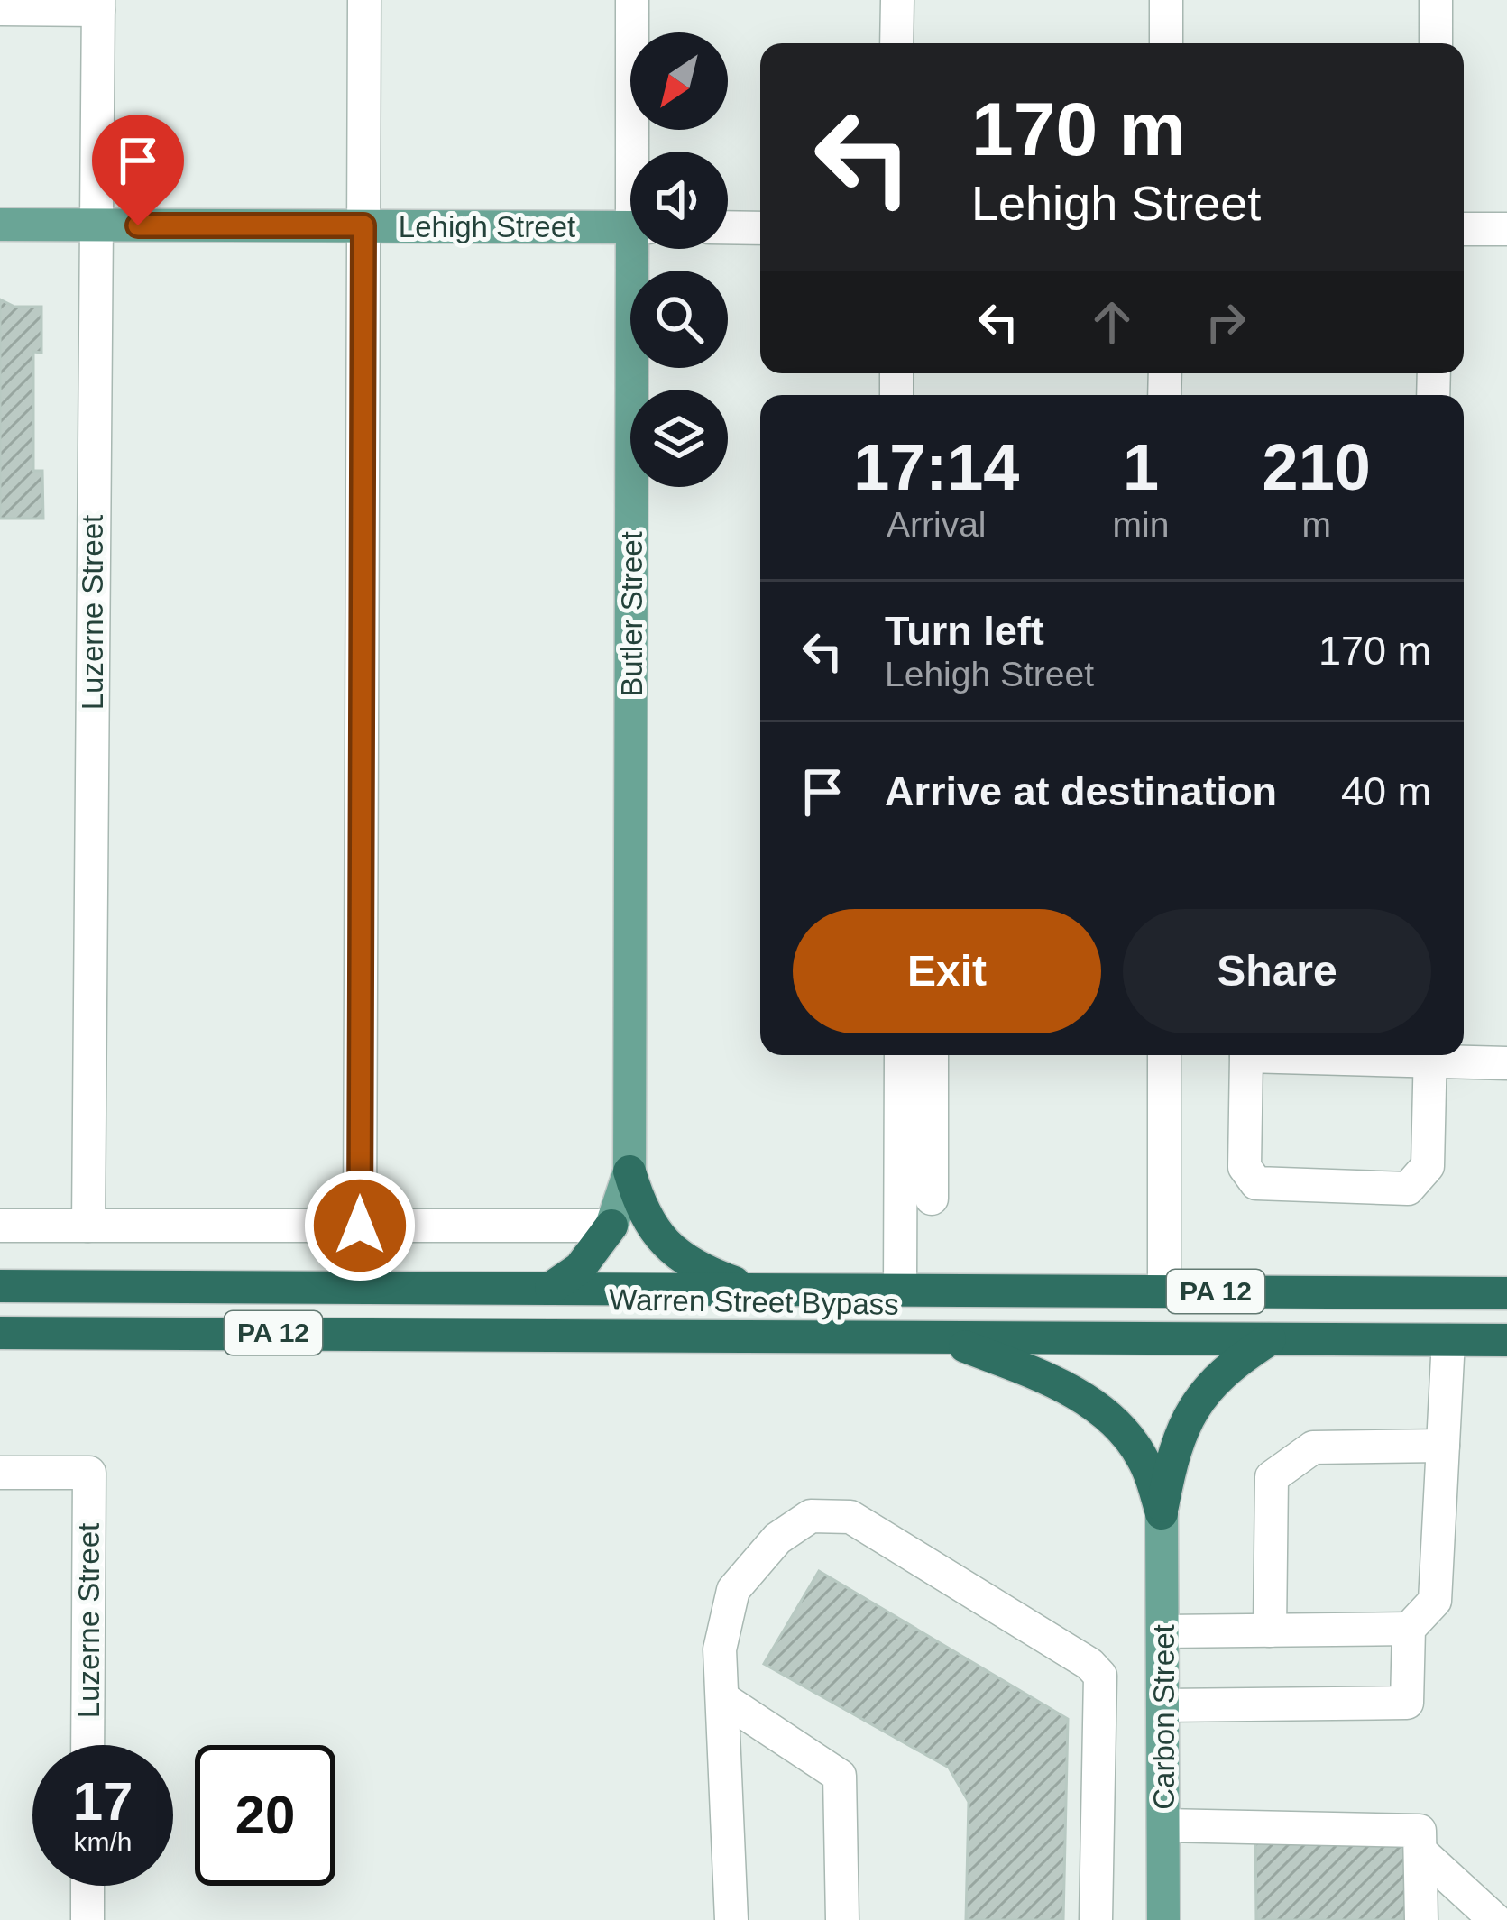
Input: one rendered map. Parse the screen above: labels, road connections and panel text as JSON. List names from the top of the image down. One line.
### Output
{"streets":{"highway":["PA 12","Warren Street Bypass"],"main road":["Lehigh Street","Butler Street","Carbon Street"],"street":["Luzerne Street"]},"crossings":[["Lehigh Street","Luzerne Street"]],"north":"bottom left","page":{"turn":["170 m","Lehigh Street"],"eta":["17:14","Arrival","1","min","210","m"],"list":[{"name":"Turn left","note":"Lehigh Street","value":"170 m"},{"name":"Arrive at destination","value":"40 m"}],"buttons":["Exit","Share"],"speed":"17 km/h","limit":"20"}}
